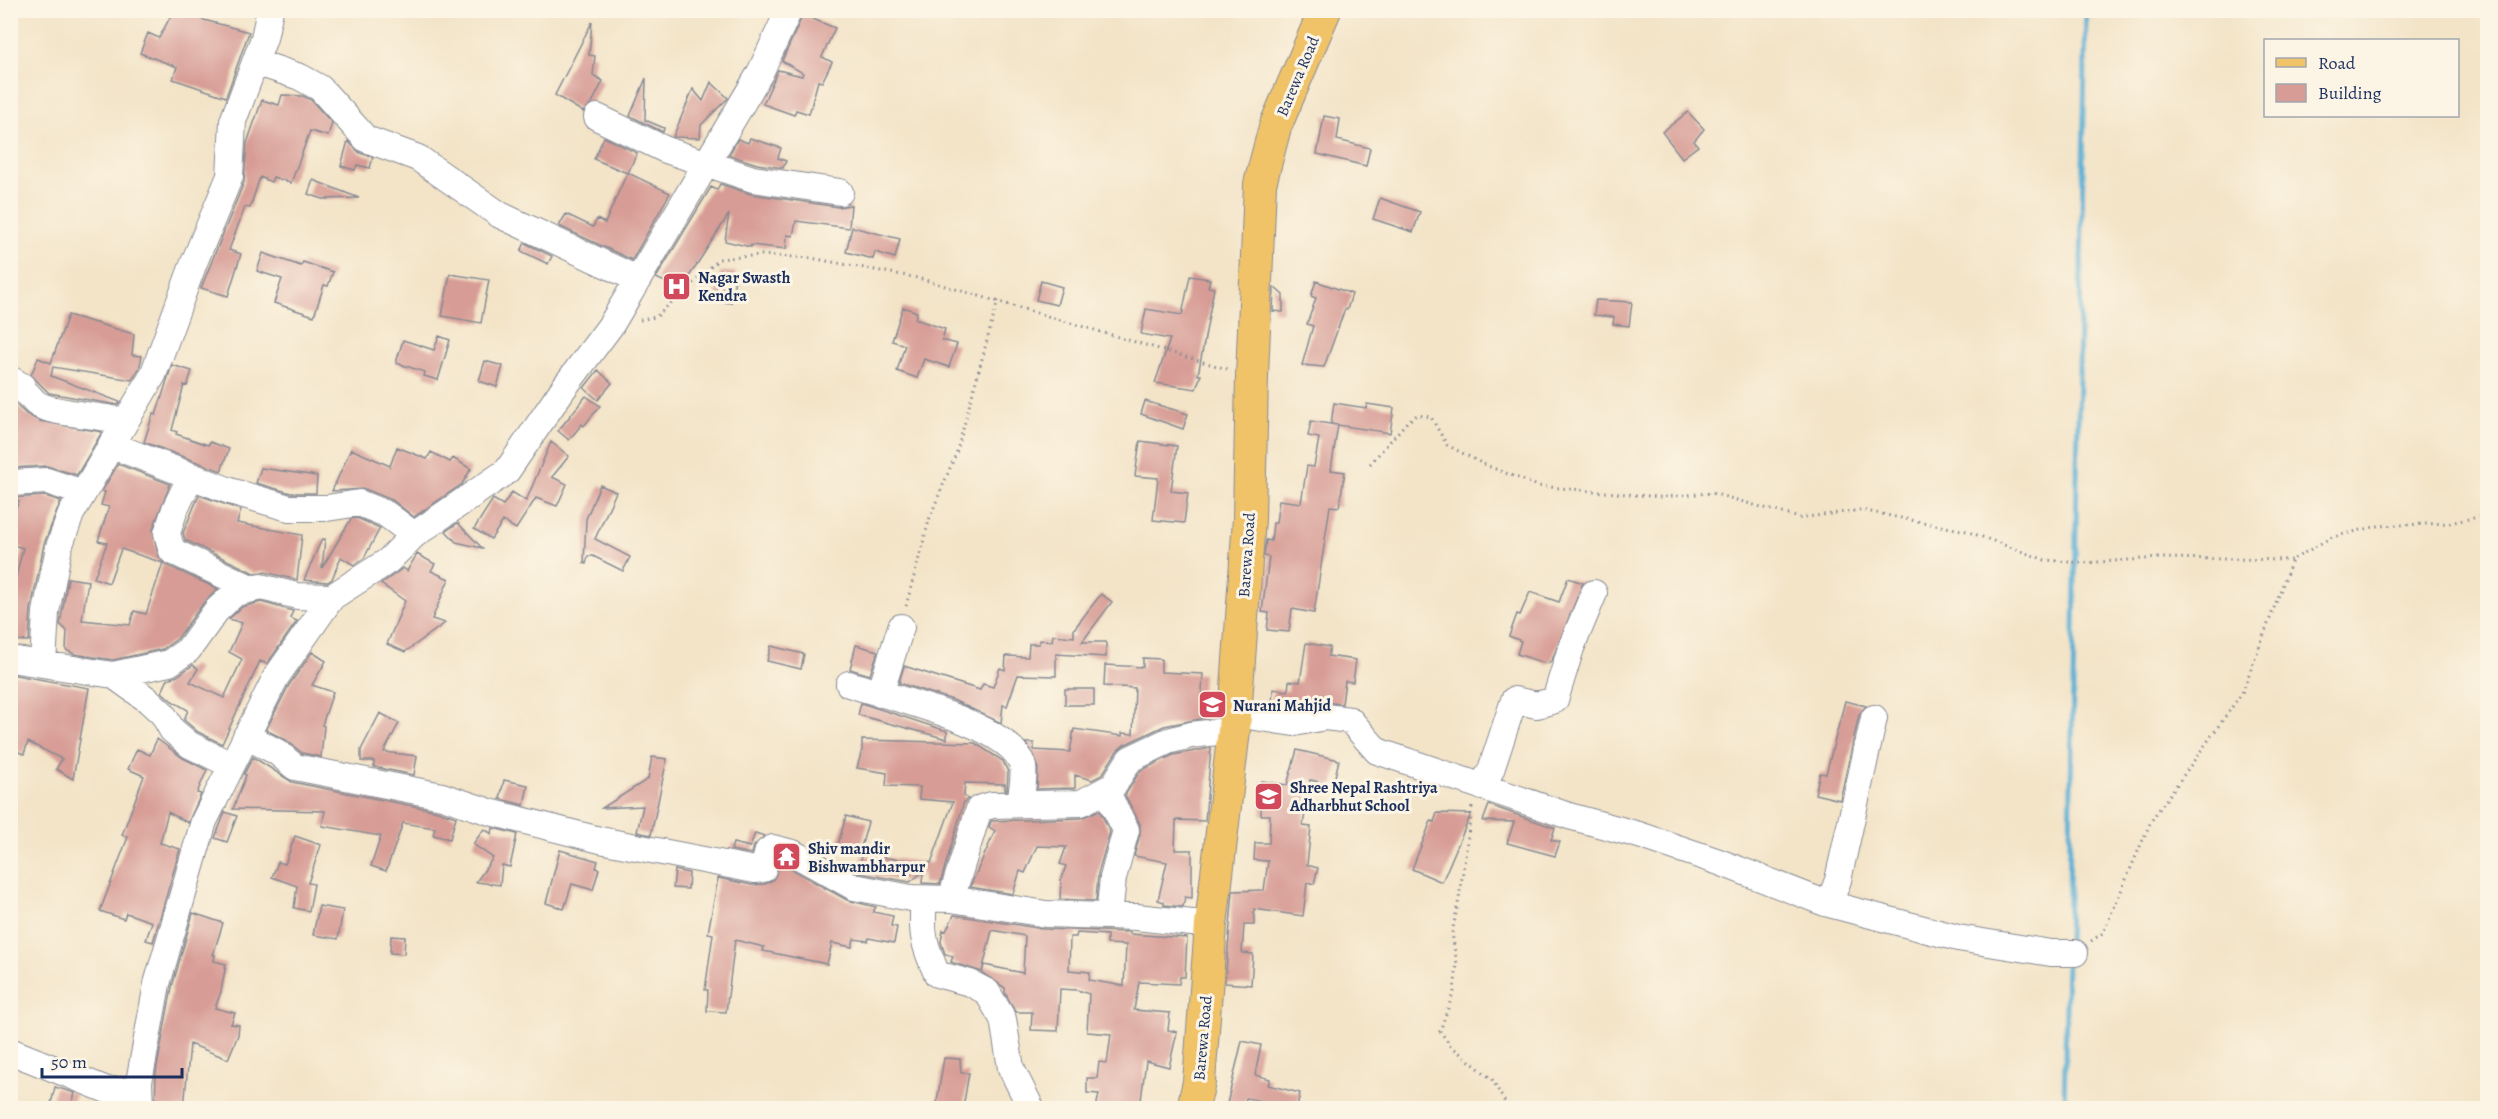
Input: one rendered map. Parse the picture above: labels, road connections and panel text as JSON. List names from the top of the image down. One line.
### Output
{"streets":{"main road":["Barewa Road"]},"places":{"hospital":["Nagar Swasth Kendra"],"school or university":["Nurani Mahjid","Shree Nepal Rashtriya Adharbhut School"],"temple":["Shiv mandir Bishwambharpur"]},"legend":["Road","Building"],"scale_bar":"50 m"}
